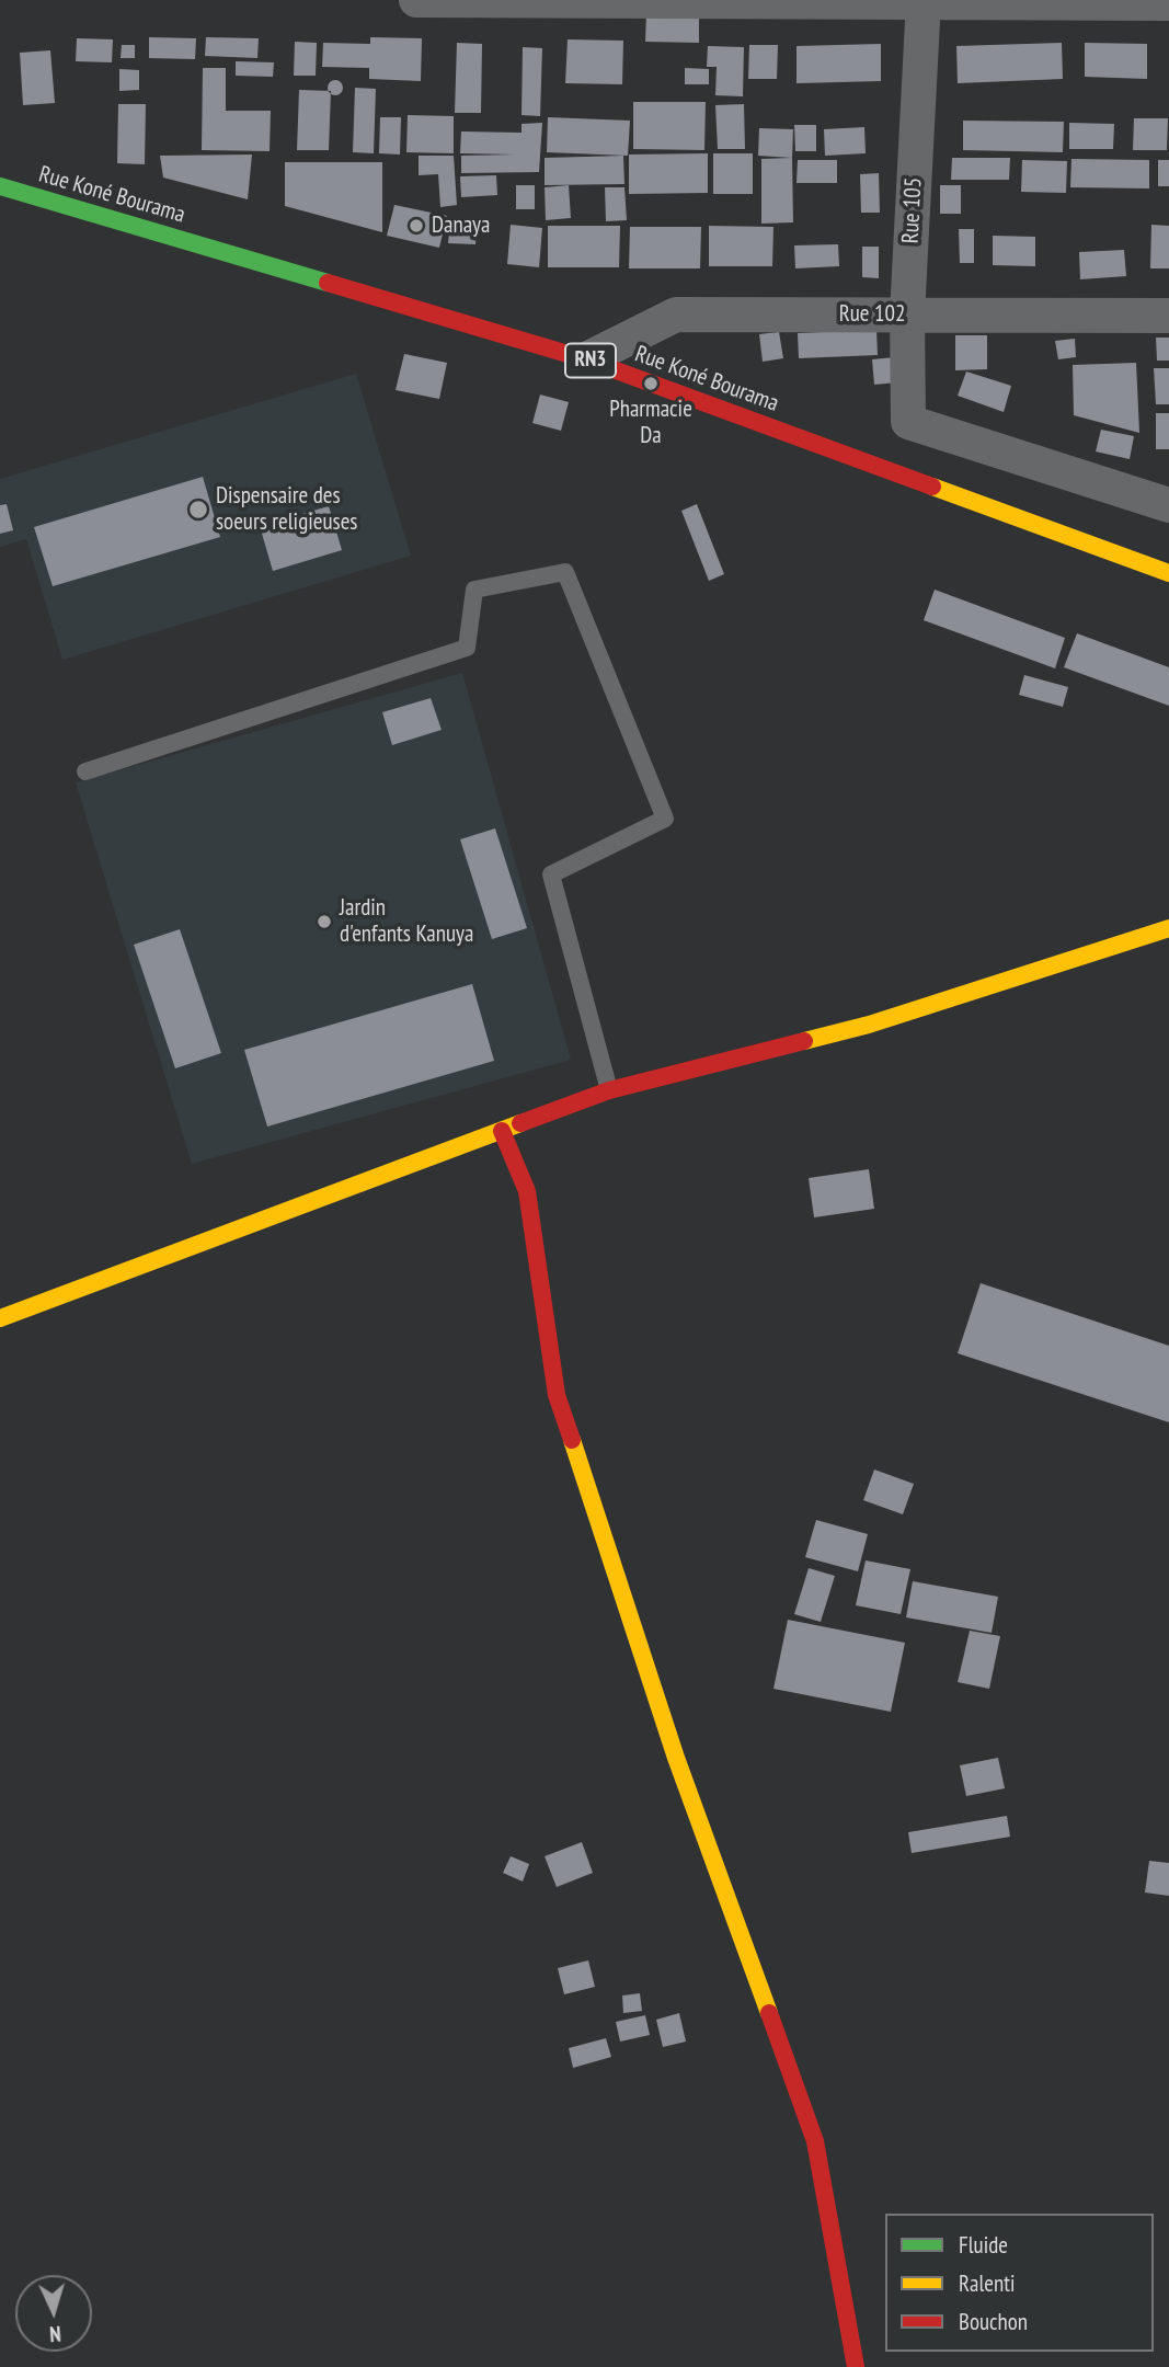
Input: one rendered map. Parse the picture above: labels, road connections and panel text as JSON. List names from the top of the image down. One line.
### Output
{"streets":{"main road":["Rue Koné Bourama","RN3"],"street":["Rue 105","Rue 102"]},"crossings":[["Rue Koné Bourama","Rue 102"],["Rue 105","Rue 102"]],"places":["Danaya","Pharmacie Da","Dispensaire des soeurs religieuses","Jardin d'enfants Kanuya"],"legend":["Fluide","Ralenti","Bouchon"],"north":"bottom"}
